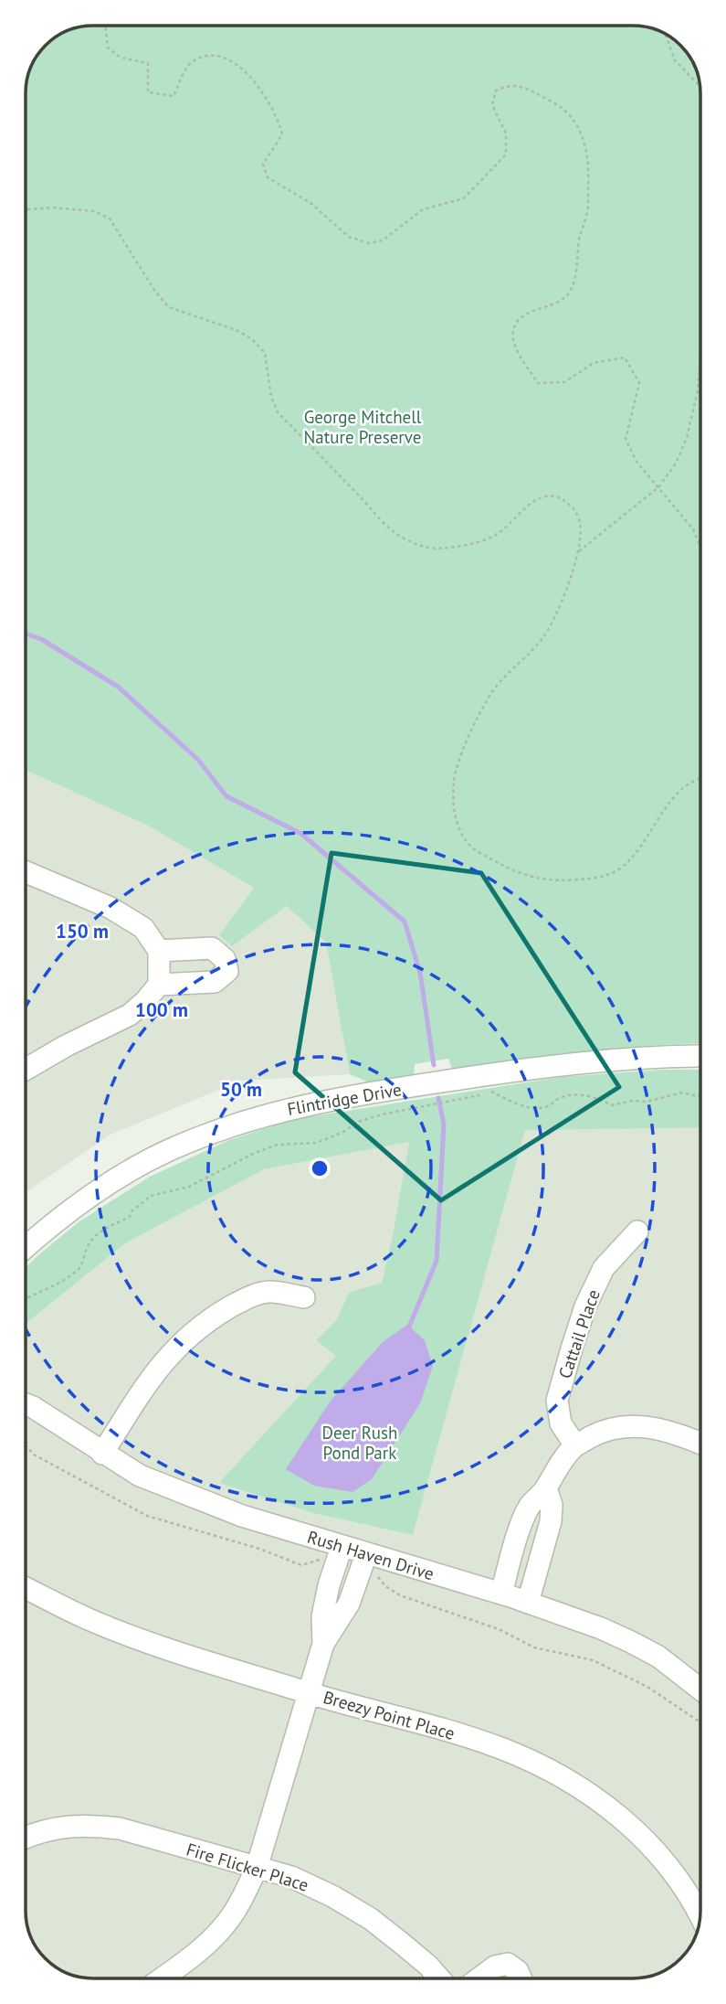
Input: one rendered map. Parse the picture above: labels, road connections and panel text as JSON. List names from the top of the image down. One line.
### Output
{"streets":{"street":["Flintridge Drive","Cattail Place","Rush Haven Drive","Breezy Point Place","Fire Flicker Place"]},"parks":["George Mitchell Nature Preserve","Deer Rush Pond Park"],"rings":["150 m","100 m","50 m"]}
